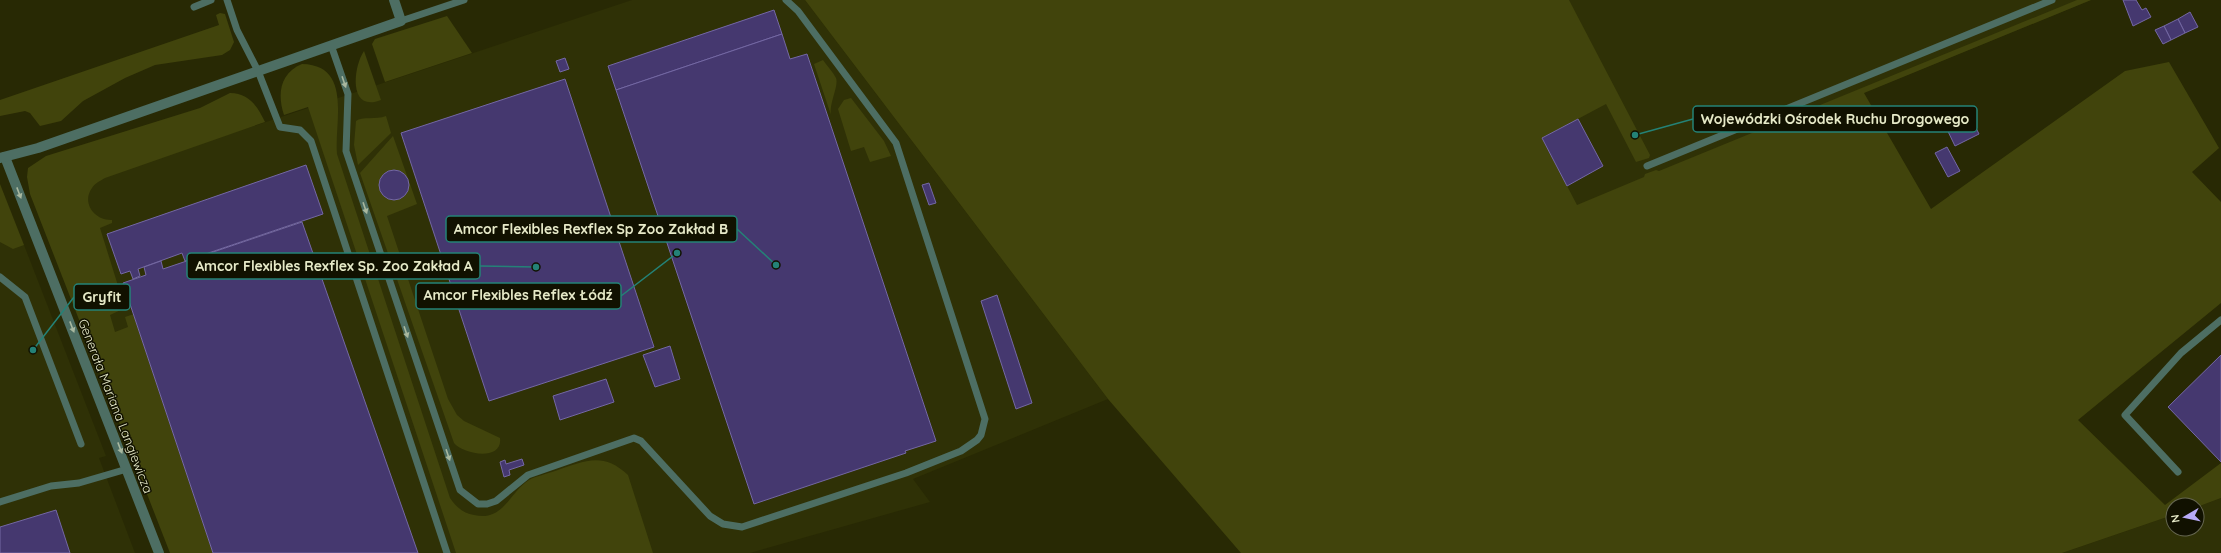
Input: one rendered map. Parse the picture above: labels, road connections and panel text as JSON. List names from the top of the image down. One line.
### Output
{"streets":{"street":["Generała Mariana Langiewicza"]},"one_way":["Generała Mariana Langiewicza"],"places":["Wojewódzki Ośrodek Ruchu Drogowego","Amcor Flexibles Reflex Łódź","Amcor Flexibles Rexflex Sp Zoo Zakład B","Amcor Flexibles Rexflex Sp. Zoo Zakład A","Gryfit"],"north":"left"}
